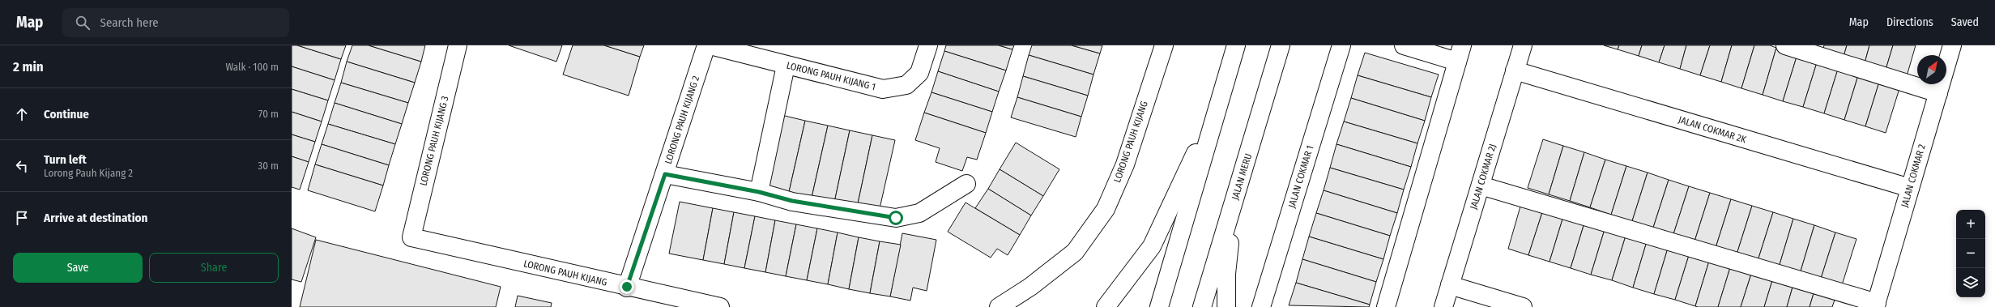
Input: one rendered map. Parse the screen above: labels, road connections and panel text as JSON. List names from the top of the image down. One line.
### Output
{"streets":{"main road":["LORONG PAUH KIJANG 1","LORONG PAUH KIJANG 2","JALAN COKMAR 2K","LORONG PAUH KIJANG 3","LORONG PAUH KIJANG","JALAN COKMAR 2","JALAN MERU","JALAN COKMAR 1","JALAN COKMAR 2J"]},"crossings":[["LORONG PAUH KIJANG 2","LORONG PAUH KIJANG"],["JALAN COKMAR 2K","JALAN COKMAR 2"],["JALAN COKMAR 2K","JALAN COKMAR 2J"],["LORONG PAUH KIJANG 3","LORONG PAUH KIJANG"]],"north":"top right","page":{"header":"Map","search":"Search here","nav":["Map","Directions","Saved"],"heading":["2 min","Walk · 100 m"],"list":[["Continue","70 m"],["Turn left","Lorong Pauh Kijang 2","30 m"],"Arrive at destination"],"map_buttons":["+","−"],"buttons":["Save","Share"]}}
